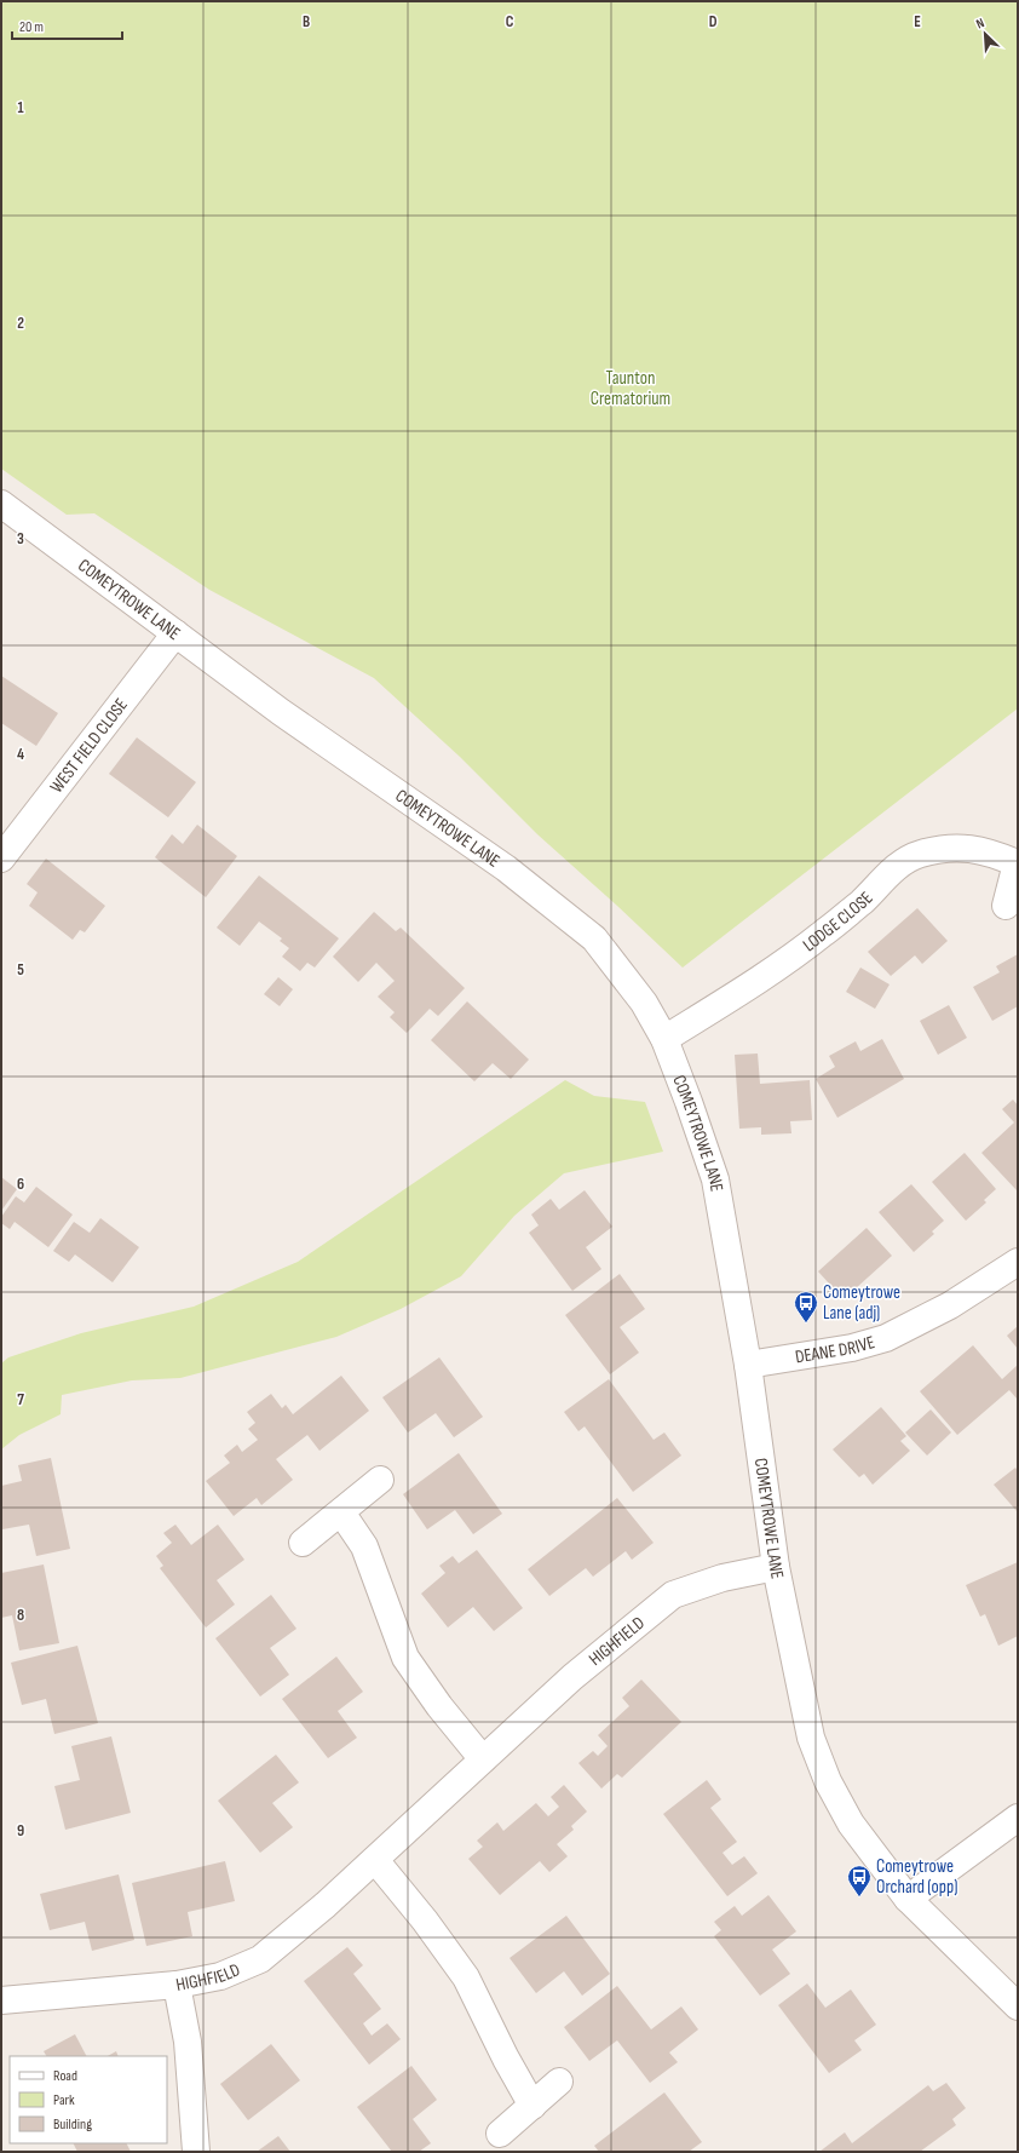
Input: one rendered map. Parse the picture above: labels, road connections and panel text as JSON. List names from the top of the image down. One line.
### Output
{"streets":{"street":["COMEYTROWE LANE","WEST FIELD CLOSE","LODGE CLOSE","DEANE DRIVE","HIGHFIELD"]},"crossings":[["COMEYTROWE LANE","WEST FIELD CLOSE"],["COMEYTROWE LANE","LODGE CLOSE"],["COMEYTROWE LANE","DEANE DRIVE"],["COMEYTROWE LANE","HIGHFIELD"]],"parks":["Taunton Crematorium"],"places":{"bus stop":["Comeytrowe Lane (adj)","Comeytrowe Orchard (opp)"]},"legend":["Road","Park","Building"],"scale_bar":"20 m","north":"top left","grid":{"columns":["B","C","D","E"],"rows":["1","2","3","4","5","6","7","8","9"]}}
